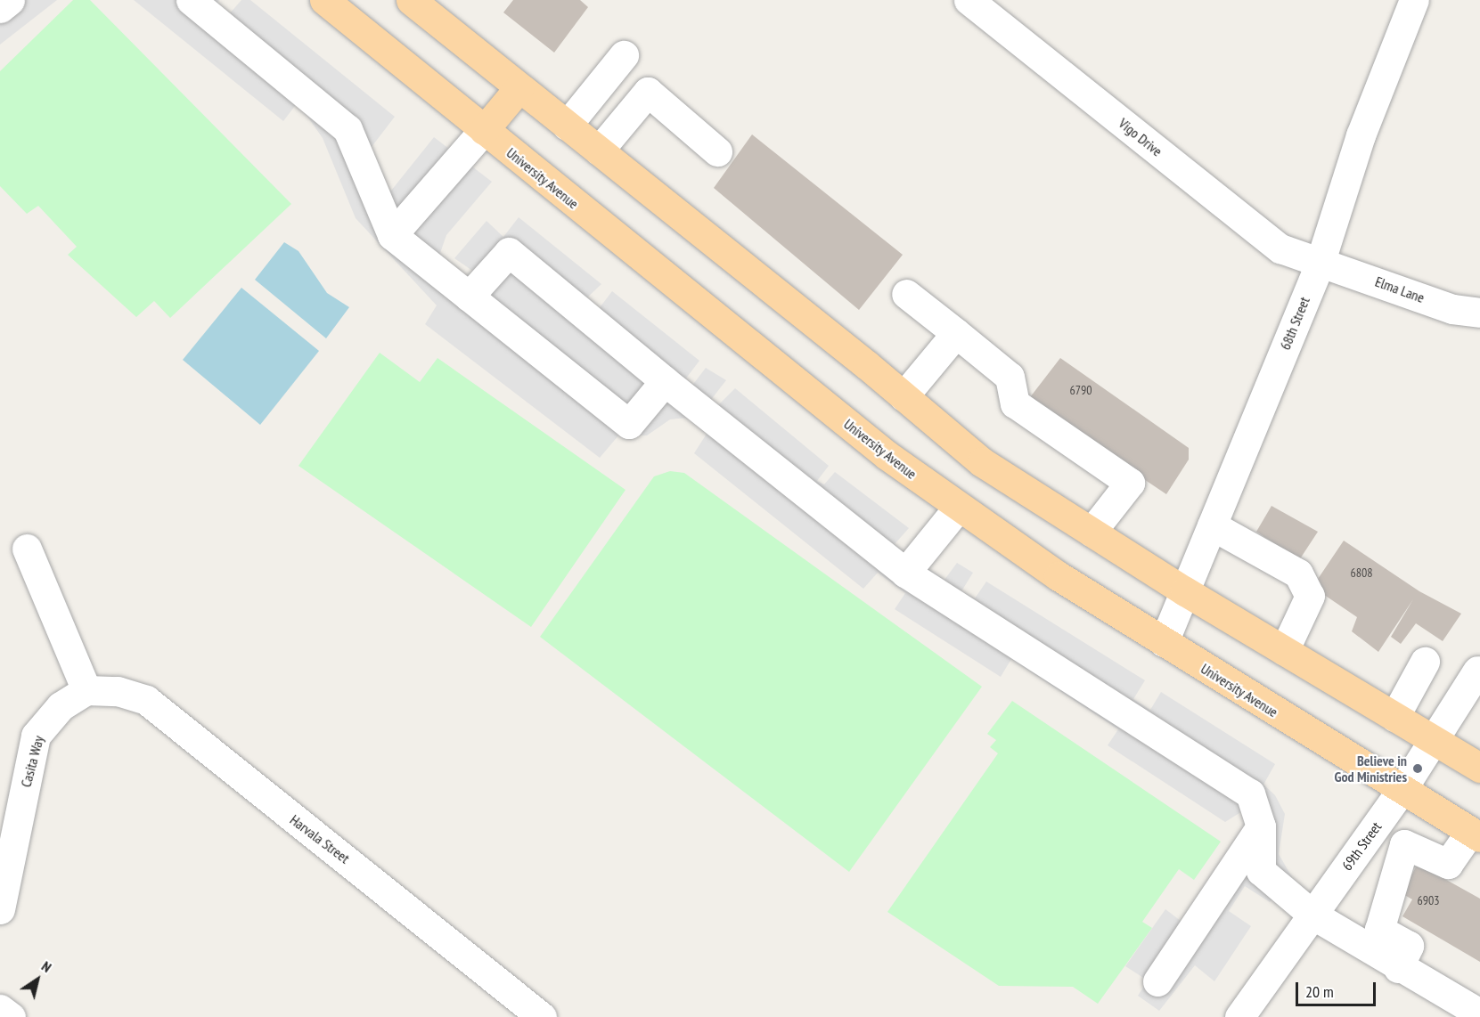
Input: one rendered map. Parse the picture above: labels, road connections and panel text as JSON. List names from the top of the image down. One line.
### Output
{"streets":{"main road":["University Avenue"],"street":["Vigo Drive","Elma Lane","68th Street","Casita Way","Harvala Street","69th Street"]},"crossings":[["Vigo Drive","Elma Lane"],["Vigo Drive","68th Street"],["University Avenue","68th Street"],["University Avenue","69th Street"],["Elma Lane","68th Street"],["Casita Way","Harvala Street"]],"places":["Believe in God Ministries"],"house_numbers":["6790","6808","6903"],"scale_bar":"20 m","north":"top right"}
